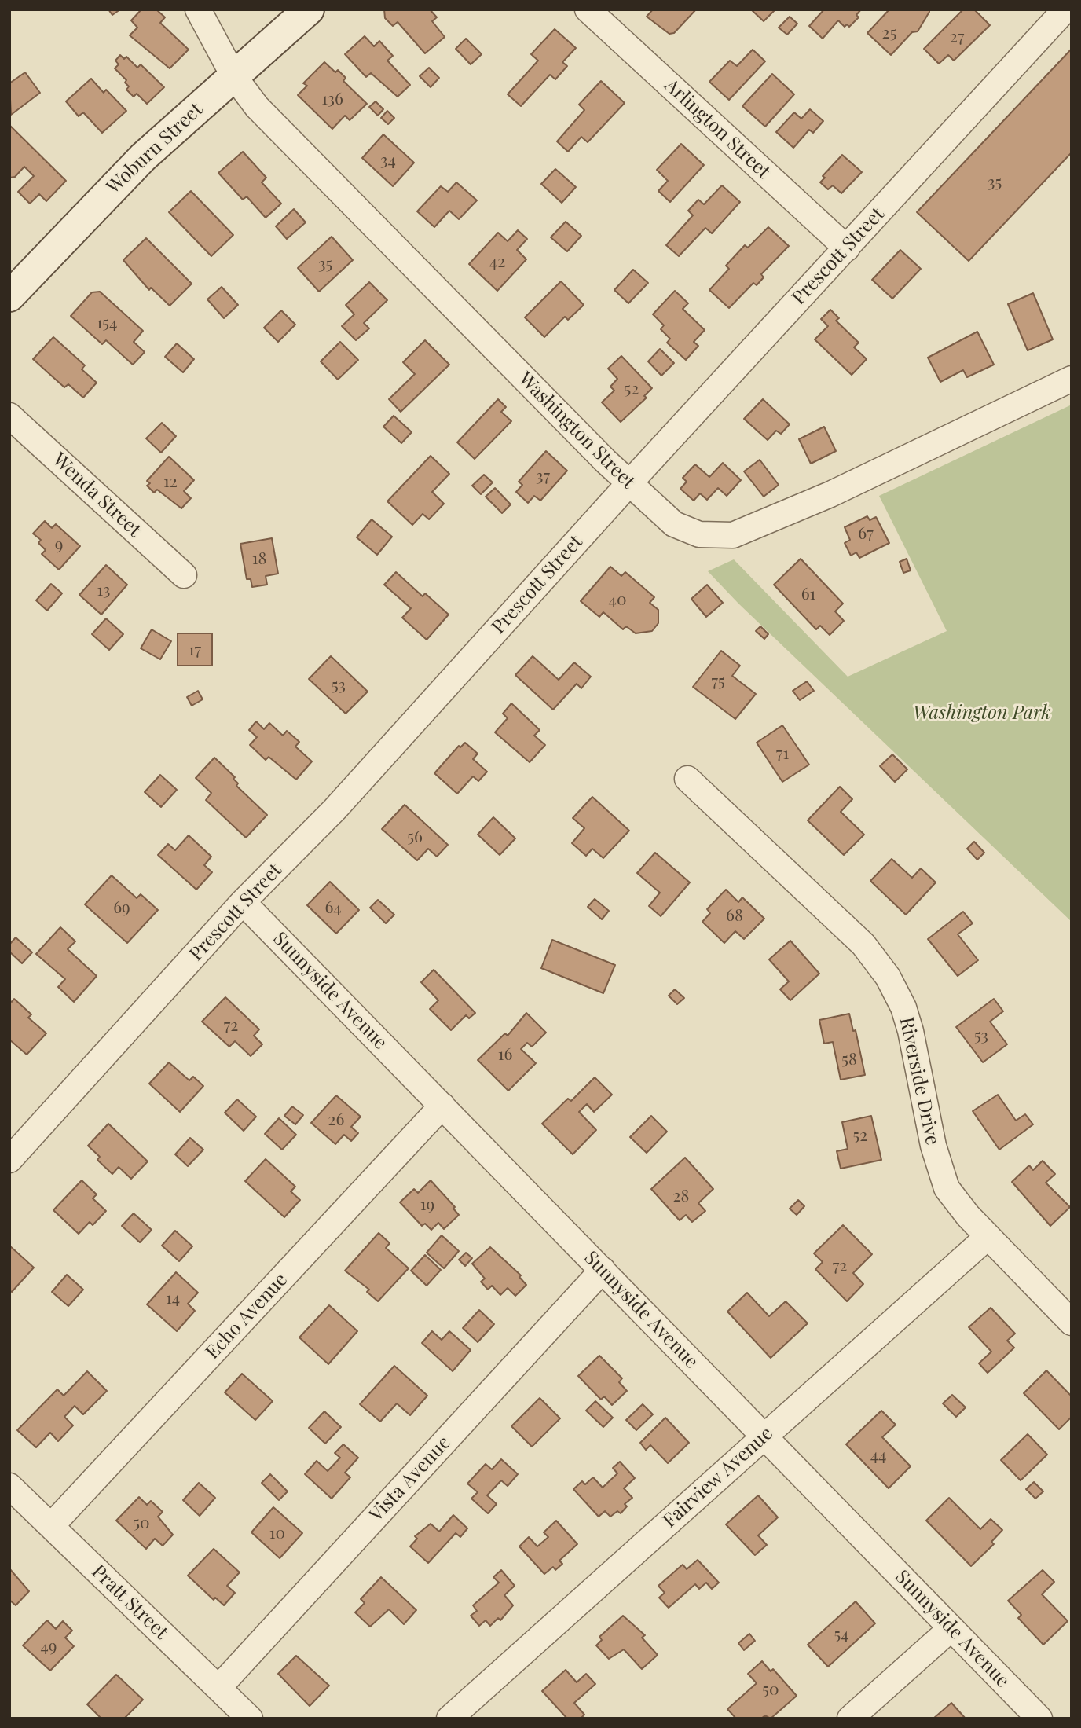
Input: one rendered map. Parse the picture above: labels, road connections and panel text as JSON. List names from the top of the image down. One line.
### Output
{"streets":{"street":["Arlington Street","Woburn Street","Prescott Street","Washington Street","Wenda Street","Sunnyside Avenue","Riverside Drive","Echo Avenue","Fairview Avenue","Vista Avenue","Pratt Street"]},"crossings":[["Arlington Street","Prescott Street"],["Woburn Street","Washington Street"],["Prescott Street","Washington Street"],["Prescott Street","Sunnyside Avenue"],["Sunnyside Avenue","Echo Avenue"],["Sunnyside Avenue","Fairview Avenue"],["Sunnyside Avenue","Vista Avenue"],["Riverside Drive","Fairview Avenue"],["Echo Avenue","Pratt Street"],["Vista Avenue","Pratt Street"]],"parks":["Washington Park"],"house_numbers":["25","27","136","34","35","42","35","154","52","37","12","67","9","18","13","61","40","17","75","53","71","56","69","64","68","72","53","16","58","26","52","28","19","72","14","44","50","10","54","49","50"]}
